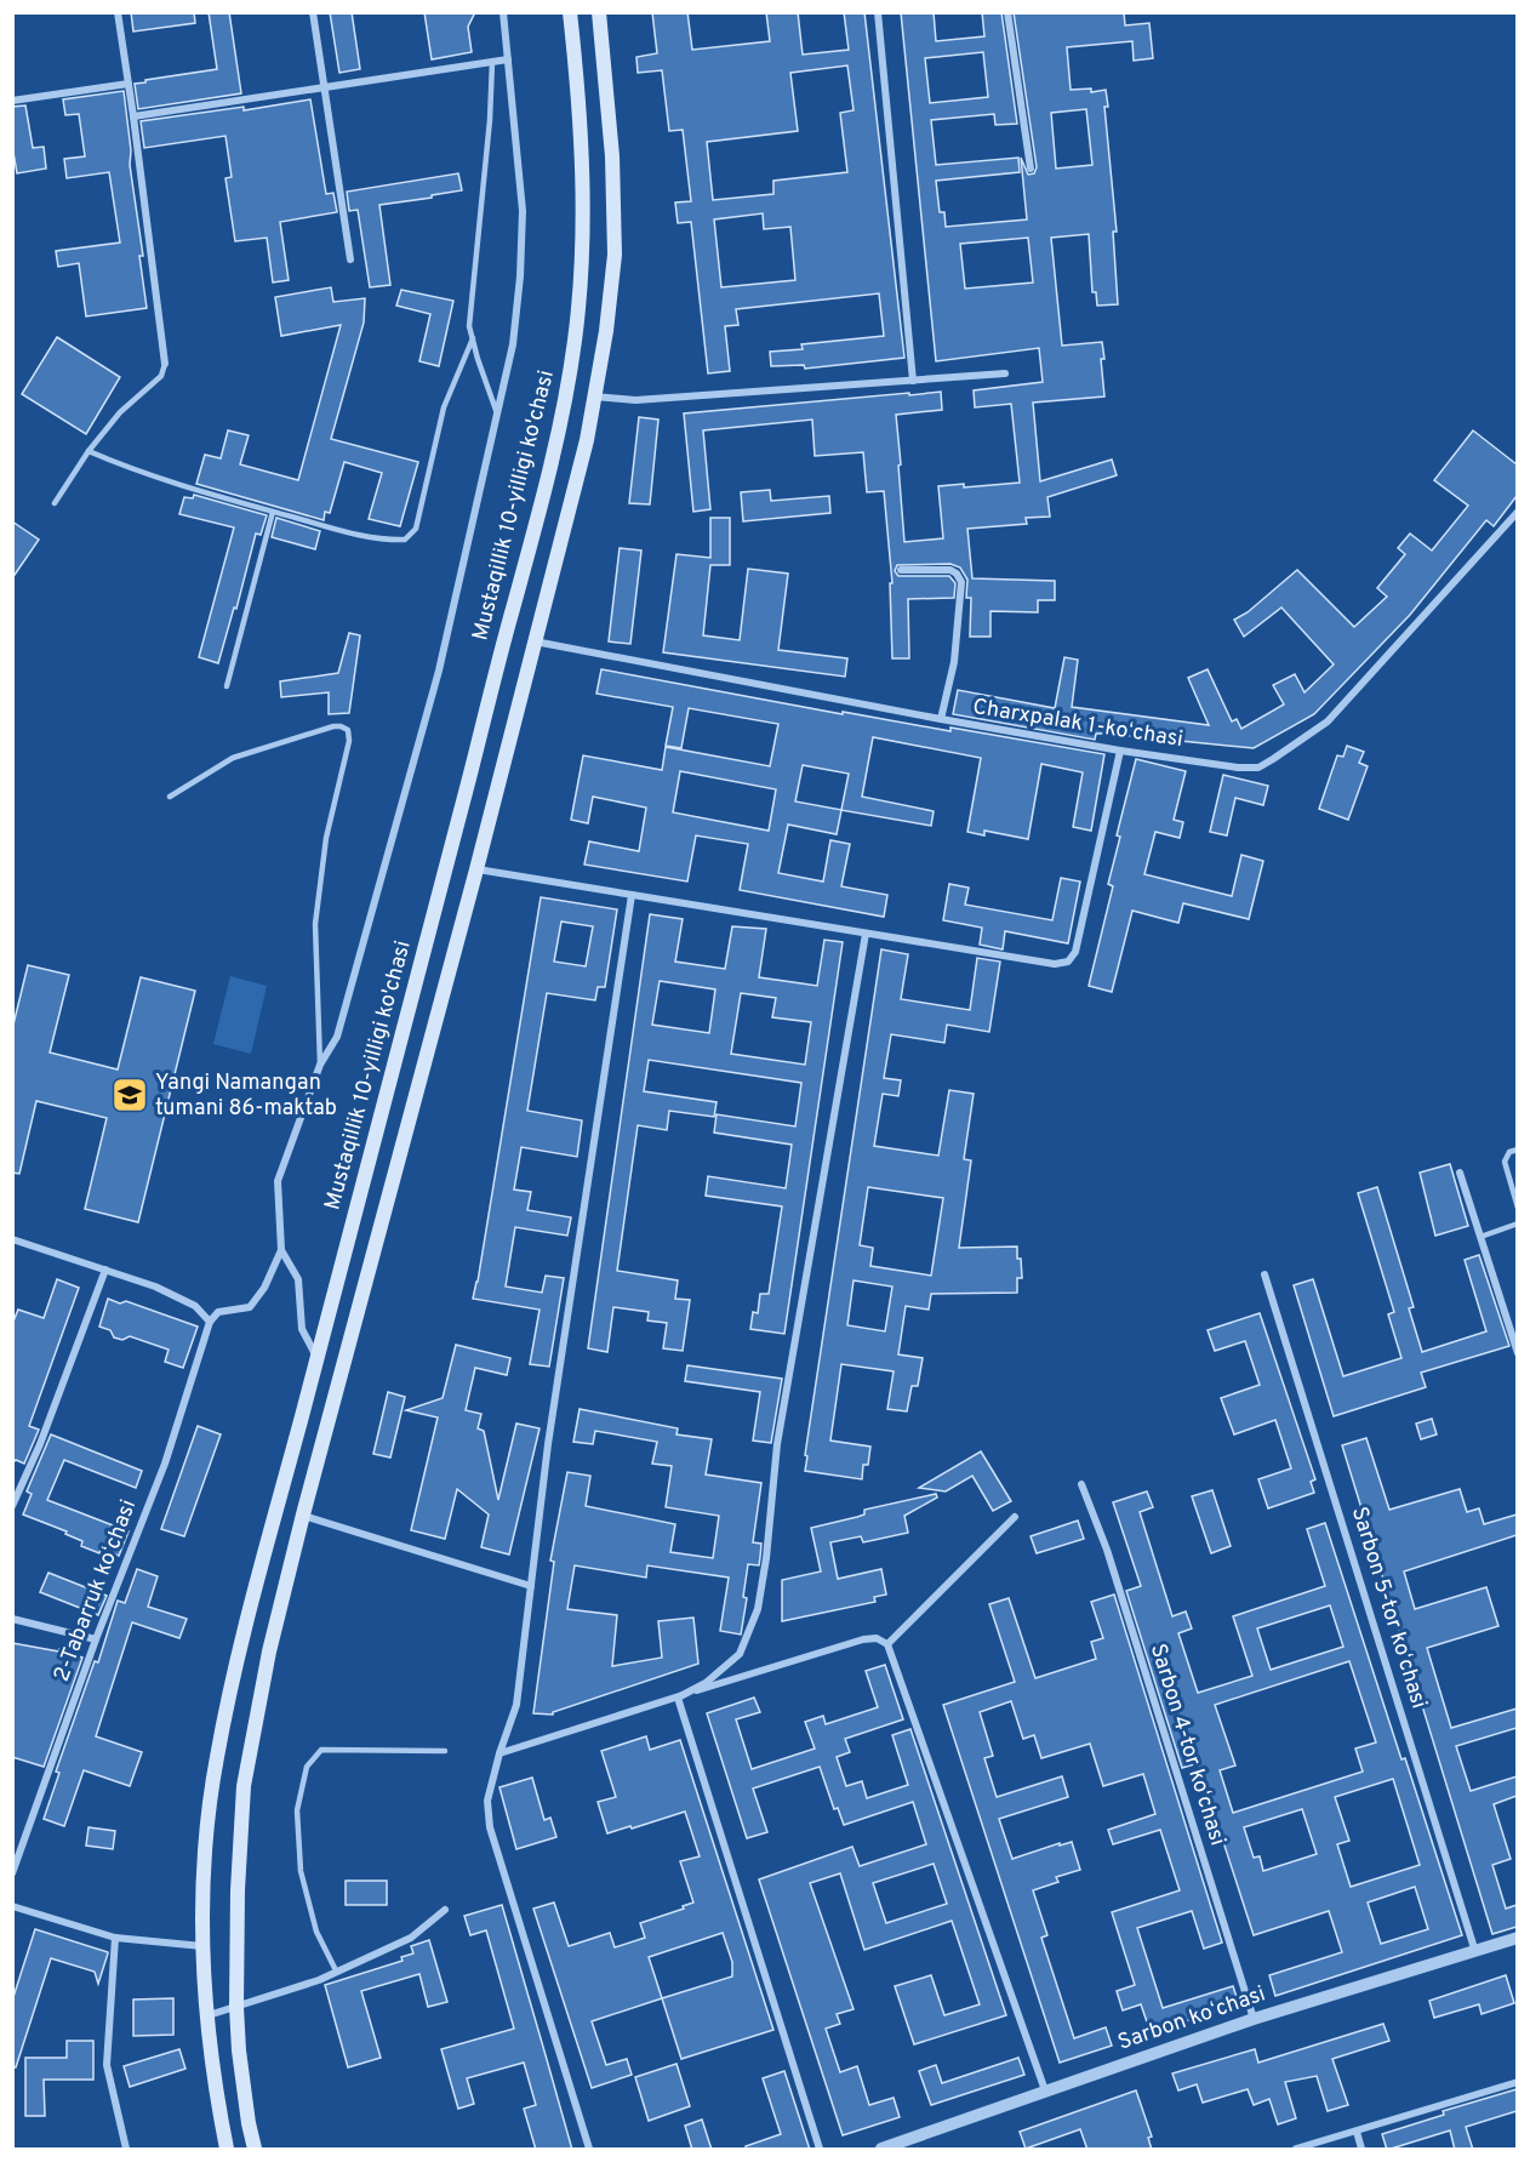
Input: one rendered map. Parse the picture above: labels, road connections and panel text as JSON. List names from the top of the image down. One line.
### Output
{"streets":{"main road":["Mustaqillik 10-yilligi ko'chasi"],"street":["Charxpalak 1-koʻchasi","2-Tabarruk koʻchasi","Sarbon 5-tor koʻchasi","Sarbon 4-tor koʻchasi","Sarbon koʻchasi"]},"crossings":[["Sarbon 5-tor koʻchasi","Sarbon koʻchasi"],["Sarbon 4-tor koʻchasi","Sarbon koʻchasi"]],"places":{"school or university":["Yangi Namangan tumani 86-maktab"]}}
